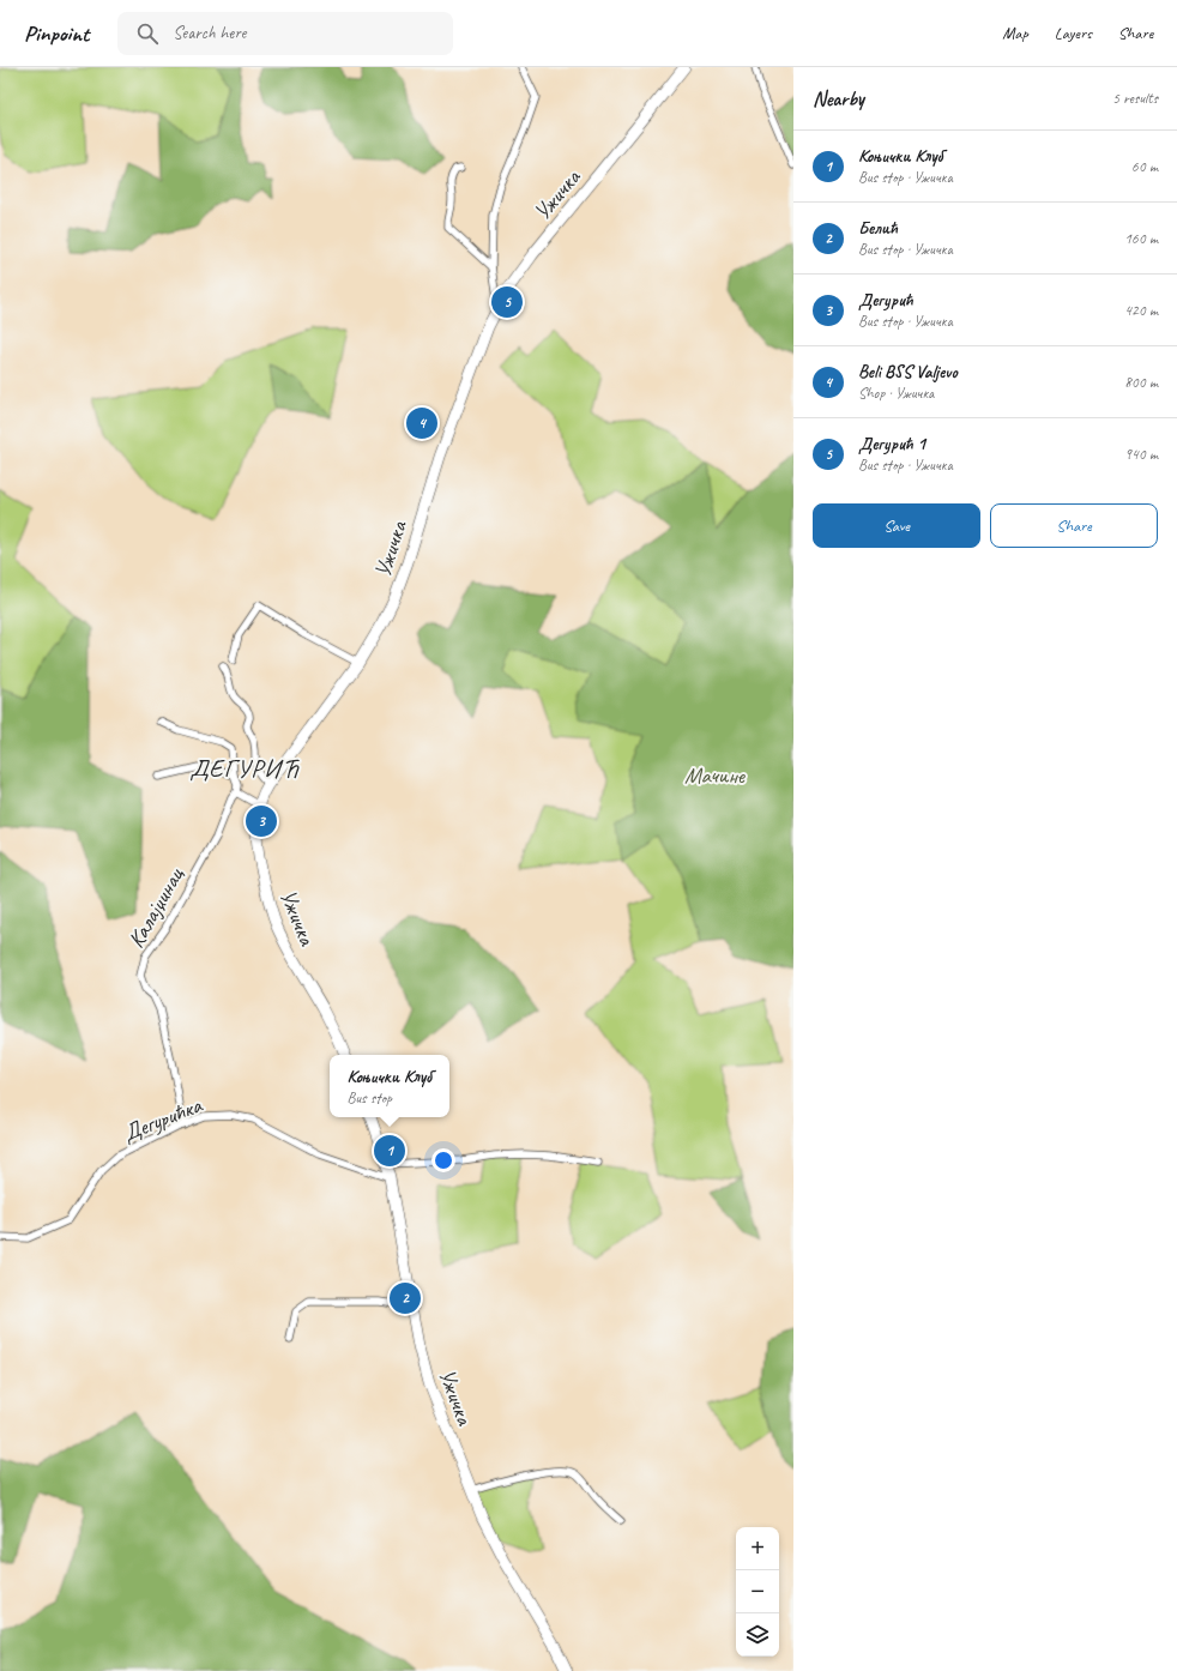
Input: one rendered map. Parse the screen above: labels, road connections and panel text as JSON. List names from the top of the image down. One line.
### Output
{"streets":{"main road":["Ужичка"],"street":["Калајџинац","Дегурићка"]},"crossings":[["Ужичка","Дегурићка"],["Калајџинац","Дегурићка"]],"districts":["ДЕГУРИЋ"],"parks":["Мачине"],"page":{"header":"Pinpoint","search":"Search here","nav":["Map","Layers","Share"],"heading":["Nearby","5 results"],"list":[{"mark":"1","name":"Коњички Клуб","note":"Bus stop · Ужичка","value":"60 m"},{"mark":"2","name":"Белић","note":"Bus stop · Ужичка","value":"160 m"},{"mark":"3","name":"Дегурић","note":"Bus stop · Ужичка","value":"420 m"},{"mark":"4","name":"Beli BSS Valjevo","note":"Shop · Ужичка","value":"800 m"},{"mark":"5","name":"Дегурић 1","note":"Bus stop · Ужичка","value":"940 m"}],"pins":["5","4","3","1","2"],"buttons":["Save","Share"],"popup":["Коњички Клуб","Bus stop"],"map_buttons":["+","−"]}}
